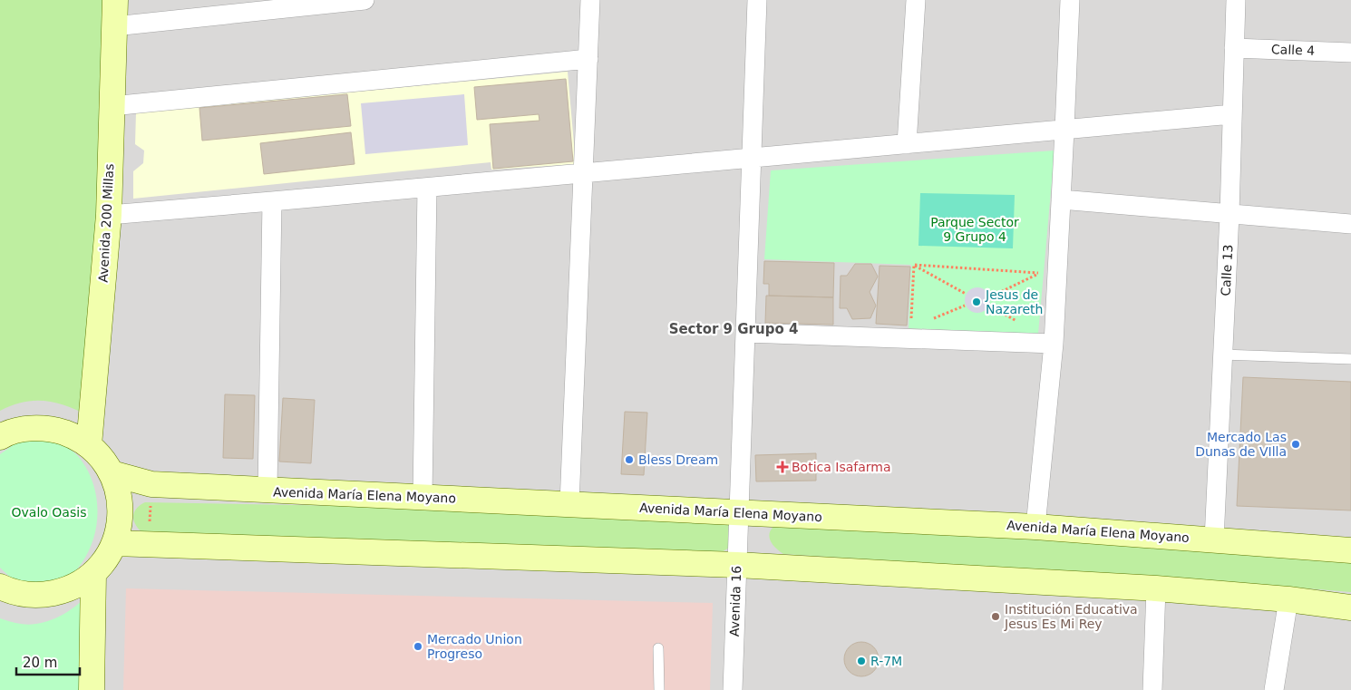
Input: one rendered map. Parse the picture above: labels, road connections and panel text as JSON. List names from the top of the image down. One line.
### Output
{"streets":{"street":["Calle 4","Avenida 200 Millas","Calle 13","Avenida María Elena Moyano","Avenida 16"]},"crossings":[["Calle 4","Calle 13"],["Calle 13","Avenida María Elena Moyano"],["Avenida María Elena Moyano","Avenida 16"]],"districts":["Sector 9 Grupo 4"],"parks":["Parque Sector 9 Grupo 4","Ovalo Oasis"],"places":{"other":["Jesus de Nazareth","Mercado Las Dunas de VIlla","Bless Dream","Institución Educativa Jesus Es Mi Rey","Mercado Union Progreso","R-7M"],"health":["Botica Isafarma"]},"scale_bar":"20 m"}
